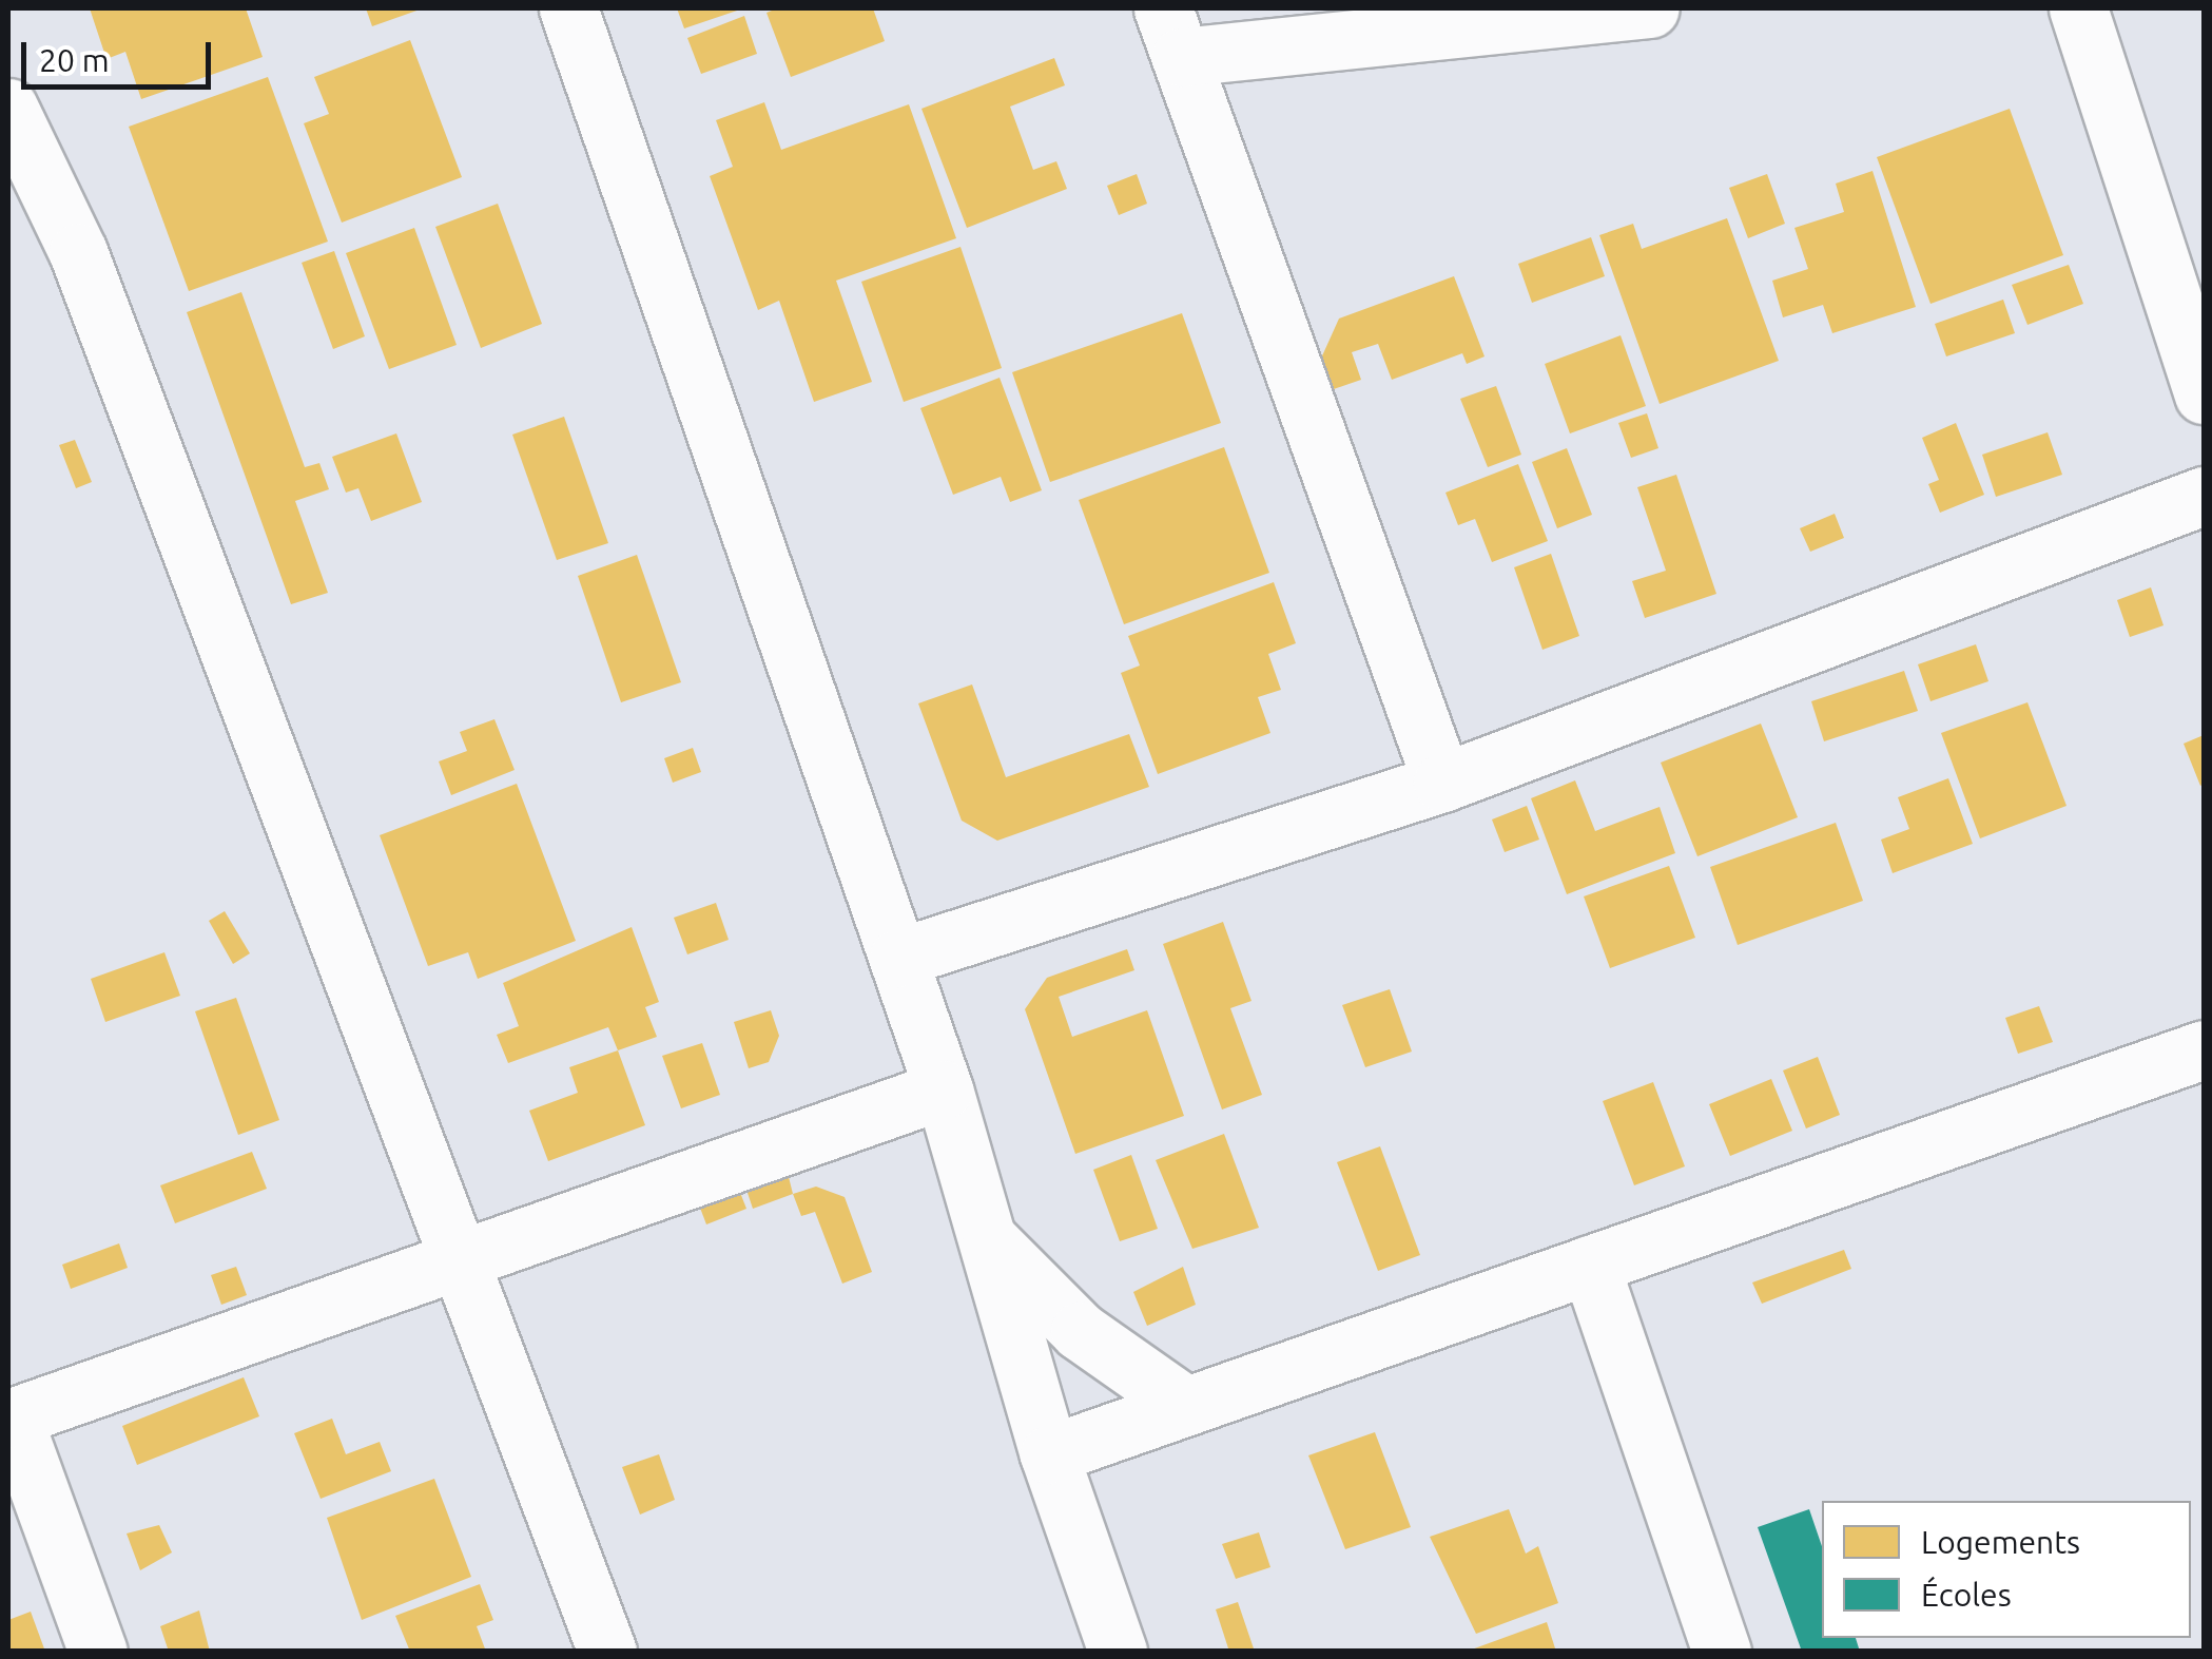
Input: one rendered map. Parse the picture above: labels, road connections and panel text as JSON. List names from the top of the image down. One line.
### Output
{"legend":["Logements","Écoles"],"scale_bar":"20 m"}
